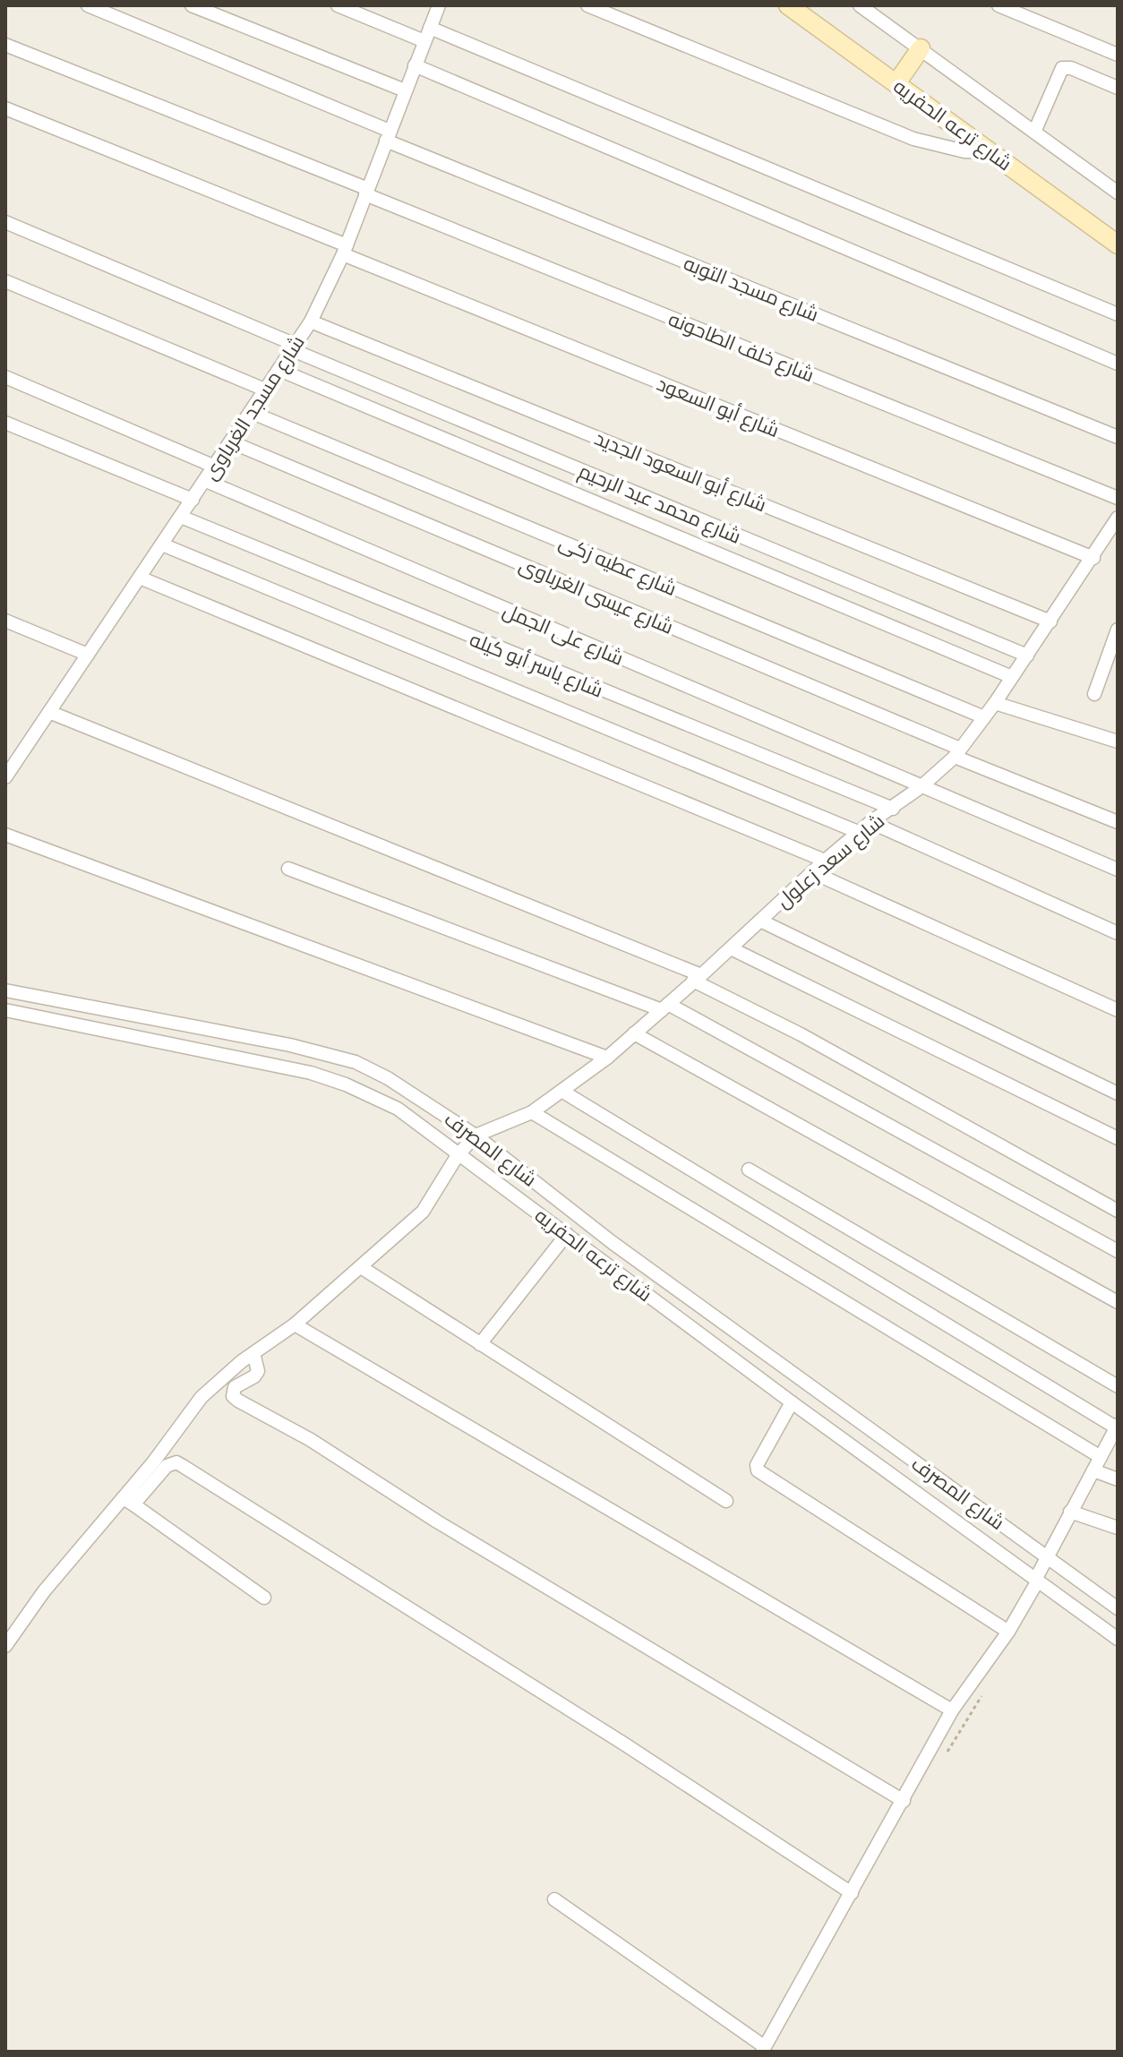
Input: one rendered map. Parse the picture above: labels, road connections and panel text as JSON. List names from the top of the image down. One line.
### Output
{"streets":{"street":["شارع ترعه الحفريه","شارع مسجد التوبه","شارع خلف الطاحونه","شارع أبو السعود","شارع مسجد الغرباوى","شارع أبو السعود الجديد","شارع محمد عبد الرحيم","شارع عطيه زكى","شارع عيسى الغرباوى","شارع على الجمل","شارع ياسر أبو كيله","شارع سعد زعلول","شارع المصرف"]},"crossings":[["شارع مسجد التوبه","شارع مسجد الغرباوى"],["شارع خلف الطاحونه","شارع مسجد الغرباوى"],["شارع أبو السعود","شارع مسجد الغرباوى"],["شارع أبو السعود","شارع سعد زعلول"],["شارع مسجد الغرباوى","شارع أبو السعود الجديد"],["شارع مسجد الغرباوى","شارع محمد عبد الرحيم"],["شارع مسجد الغرباوى","شارع عطيه زكى"],["شارع مسجد الغرباوى","شارع عيسى الغرباوى"],["شارع مسجد الغرباوى","شارع على الجمل"],["شارع مسجد الغرباوى","شارع ياسر أبو كيله"],["شارع أبو السعود الجديد","شارع سعد زعلول"],["شارع محمد عبد الرحيم","شارع سعد زعلول"],["شارع عطيه زكى","شارع سعد زعلول"],["شارع عيسى الغرباوى","شارع سعد زعلول"],["شارع على الجمل","شارع سعد زعلول"],["شارع ياسر أبو كيله","شارع سعد زعلول"],["شارع سعد زعلول","شارع المصرف"]]}
